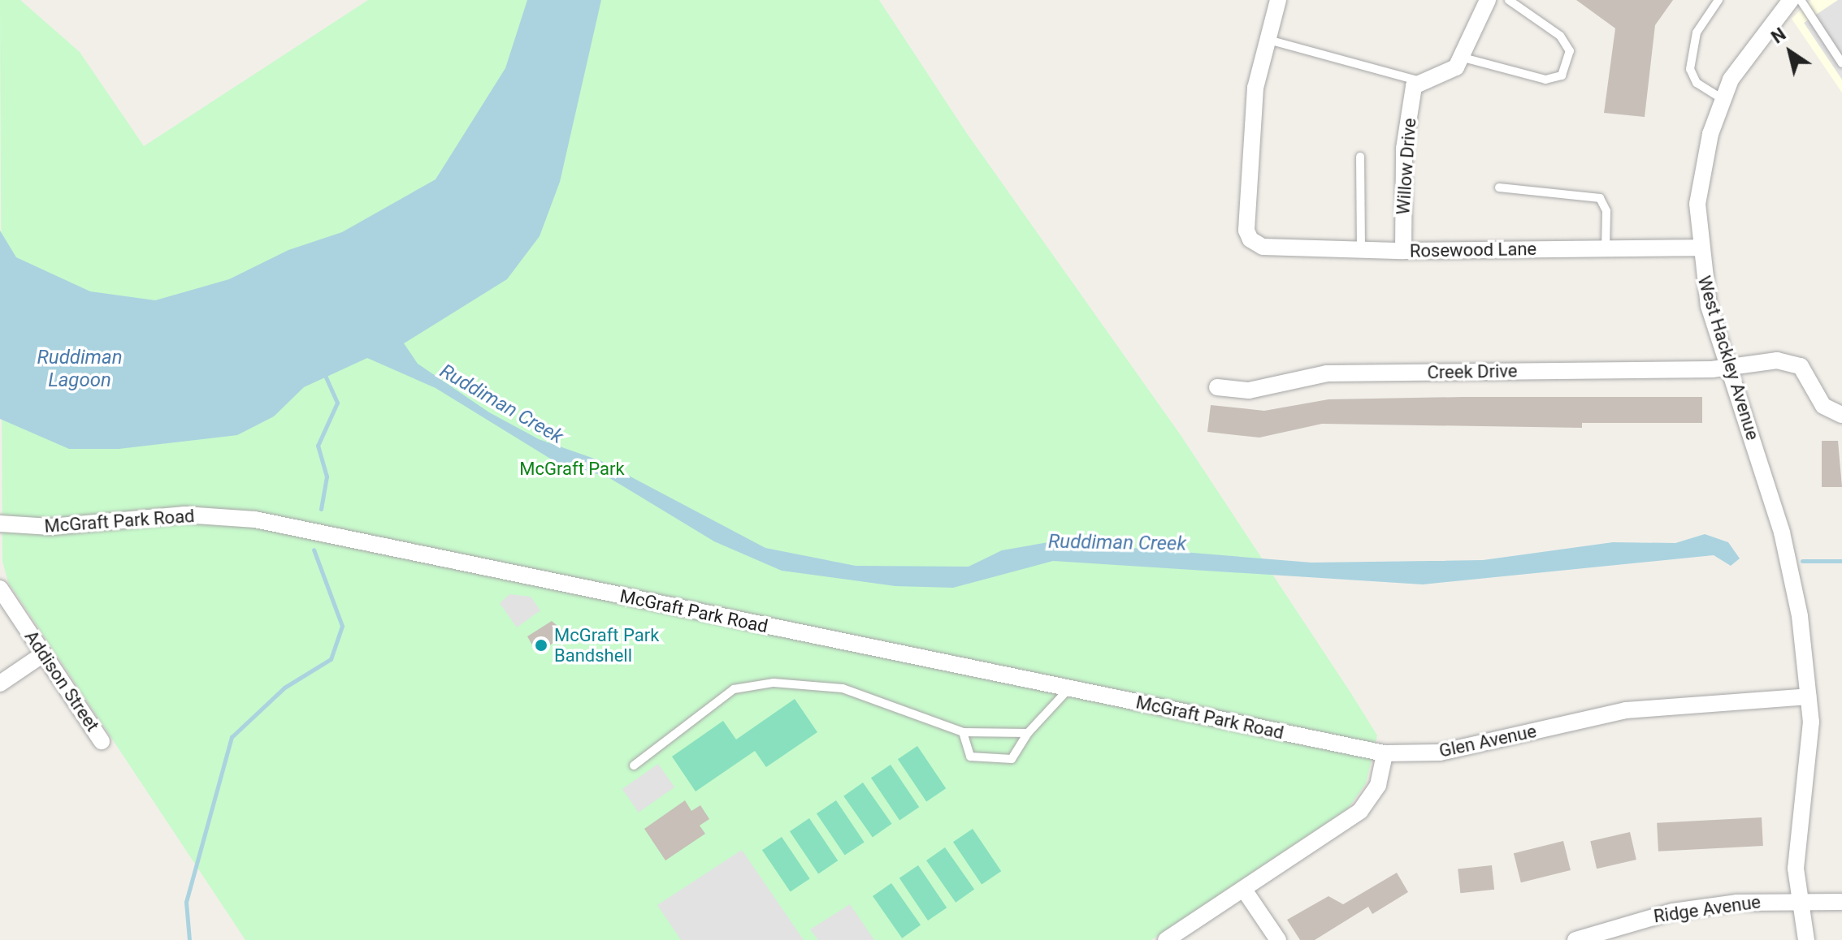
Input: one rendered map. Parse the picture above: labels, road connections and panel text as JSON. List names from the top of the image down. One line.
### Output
{"streets":{"street":["Willow Drive","Rosewood Lane","West Hackley Avenue","Creek Drive","McGraft Park Road","Addison Street","Glen Avenue","Ridge Avenue"]},"crossings":[["Willow Drive","Rosewood Lane"],["Rosewood Lane","West Hackley Avenue"],["West Hackley Avenue","Creek Drive"],["West Hackley Avenue","Glen Avenue"],["West Hackley Avenue","Ridge Avenue"],["McGraft Park Road","Glen Avenue"]],"water":["Ruddiman Lagoon","Ruddiman Creek"],"parks":["McGraft Park"],"places":["McGraft Park Bandshell"],"north":"top left"}
